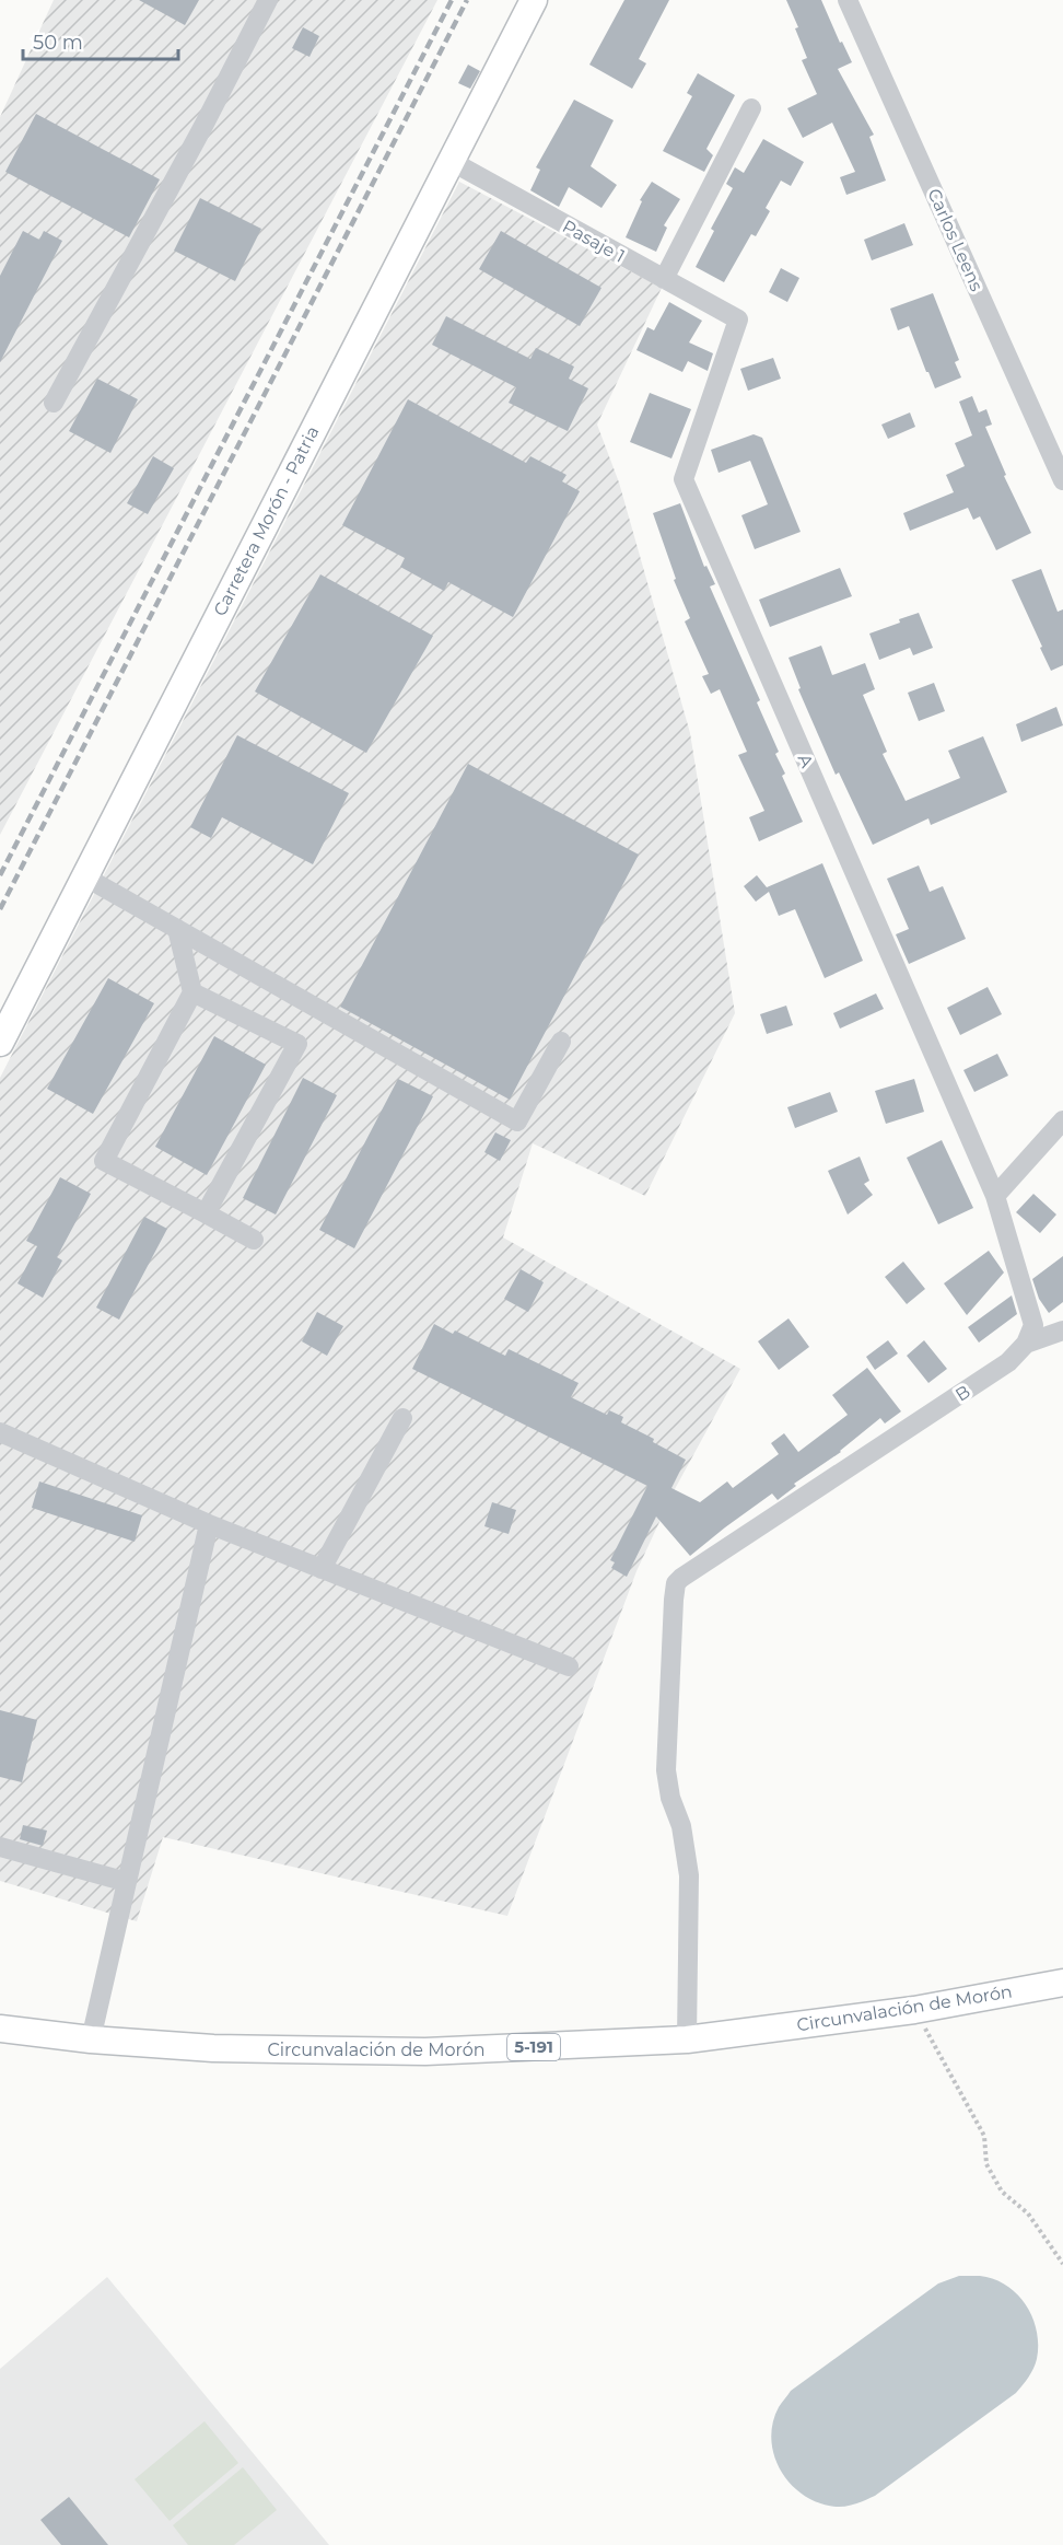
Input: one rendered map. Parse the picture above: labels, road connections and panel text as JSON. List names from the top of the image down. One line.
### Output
{"streets":{"main road":["Carretera Morón - Patria","Circunvalación de Morón","5-191"],"street":["Carlos Leens","Pasaje 1","A","B"]},"crossings":[["Pasaje 1","Carretera Morón - Patria"],["Pasaje 1","A"],["B","Circunvalación de Morón"]],"scale_bar":"50 m"}
